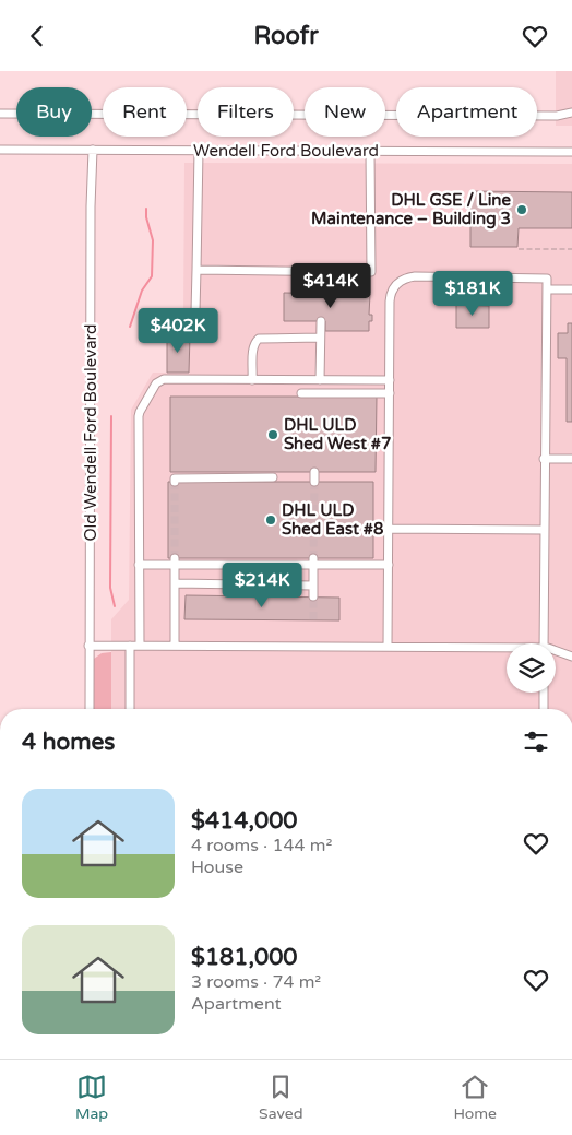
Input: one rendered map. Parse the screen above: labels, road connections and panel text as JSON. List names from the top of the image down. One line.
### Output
{"streets":{"street":["Wendell Ford Boulevard","Old Wendell Ford Boulevard"]},"crossings":[["Wendell Ford Boulevard","Old Wendell Ford Boulevard"]],"places":["DHL GSE / Line Maintenance – Building 3","DHL ULD Shed West #7","DHL ULD Shed East #8"],"page":{"header":"Roofr","chip":["Buy","Rent","Filters","New","Apartment"],"price":["$414K","$181K","$402K","$214K"],"heading":"4 homes","list":[{"name":"$414,000","note":"4 rooms · 144 m² · House"},{"name":"$181,000","note":"3 rooms · 74 m² · Apartment"}],"tabs":["Map","Saved","Home"]}}
